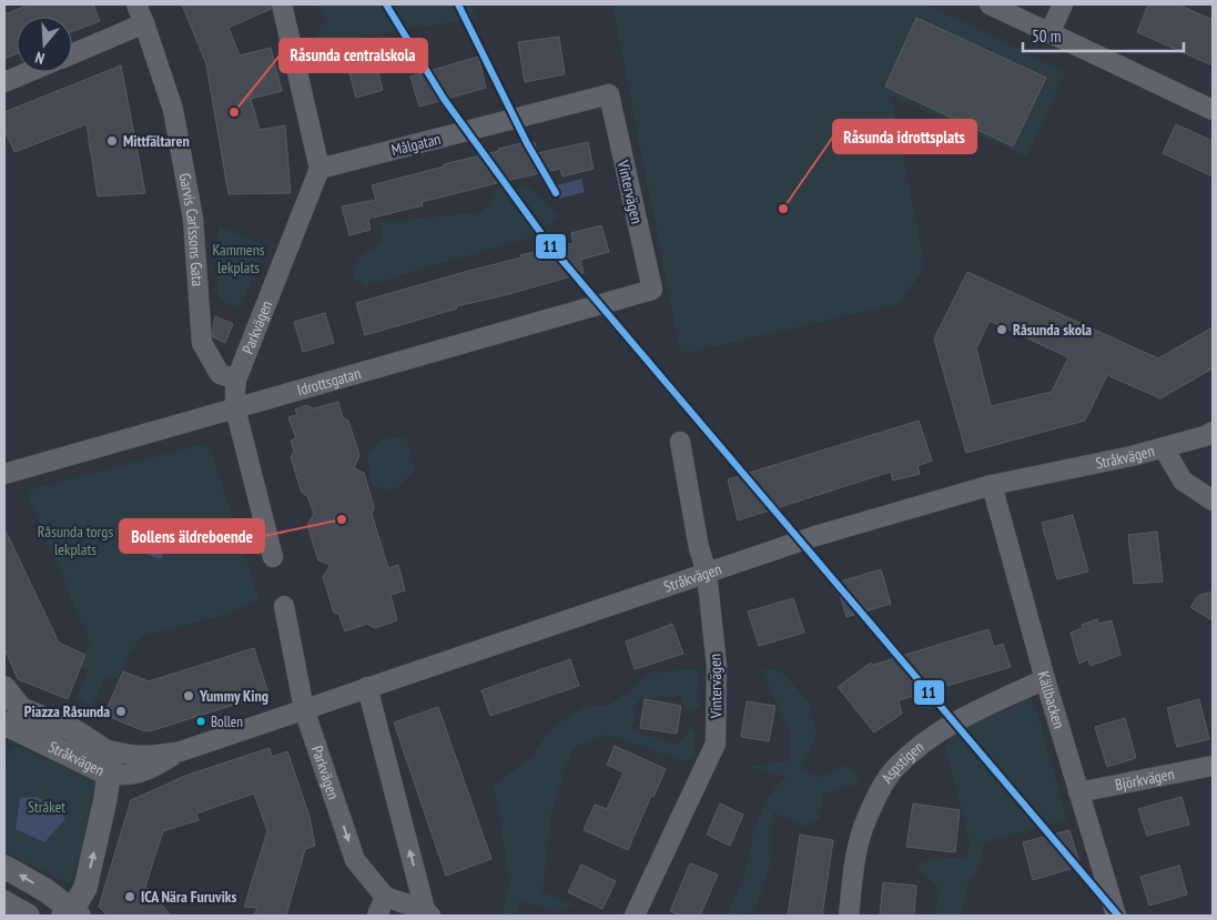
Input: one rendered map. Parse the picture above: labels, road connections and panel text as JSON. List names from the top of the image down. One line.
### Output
{"streets":{"street":["Målgatan","Vintervägen","Garvis Carlssons Gata","Parkvägen","Idrottsgatan","Stråkvägen","Källbacken","Aspstigen","Björkvägen"]},"crossings":[["Målgatan","Vintervägen"],["Målgatan","Parkvägen"],["Vintervägen","Idrottsgatan"],["Vintervägen","Stråkvägen"],["Garvis Carlssons Gata","Parkvägen"],["Parkvägen","Idrottsgatan"],["Parkvägen","Stråkvägen"],["Stråkvägen","Källbacken"],["Källbacken","Aspstigen"],["Källbacken","Björkvägen"]],"parks":["Kammens lekplats","Råsunda torgs lekplats","Stråket"],"places":["Råsunda centralskola","Mittfältaren","Råsunda idrottsplats","Råsunda skola","Bollens äldreboende","Yummy King","Piazza Råsunda","Bollen","ICA Nära Furuviks"],"lines":["transit line 11"],"scale_bar":"50 m","north":"bottom"}
